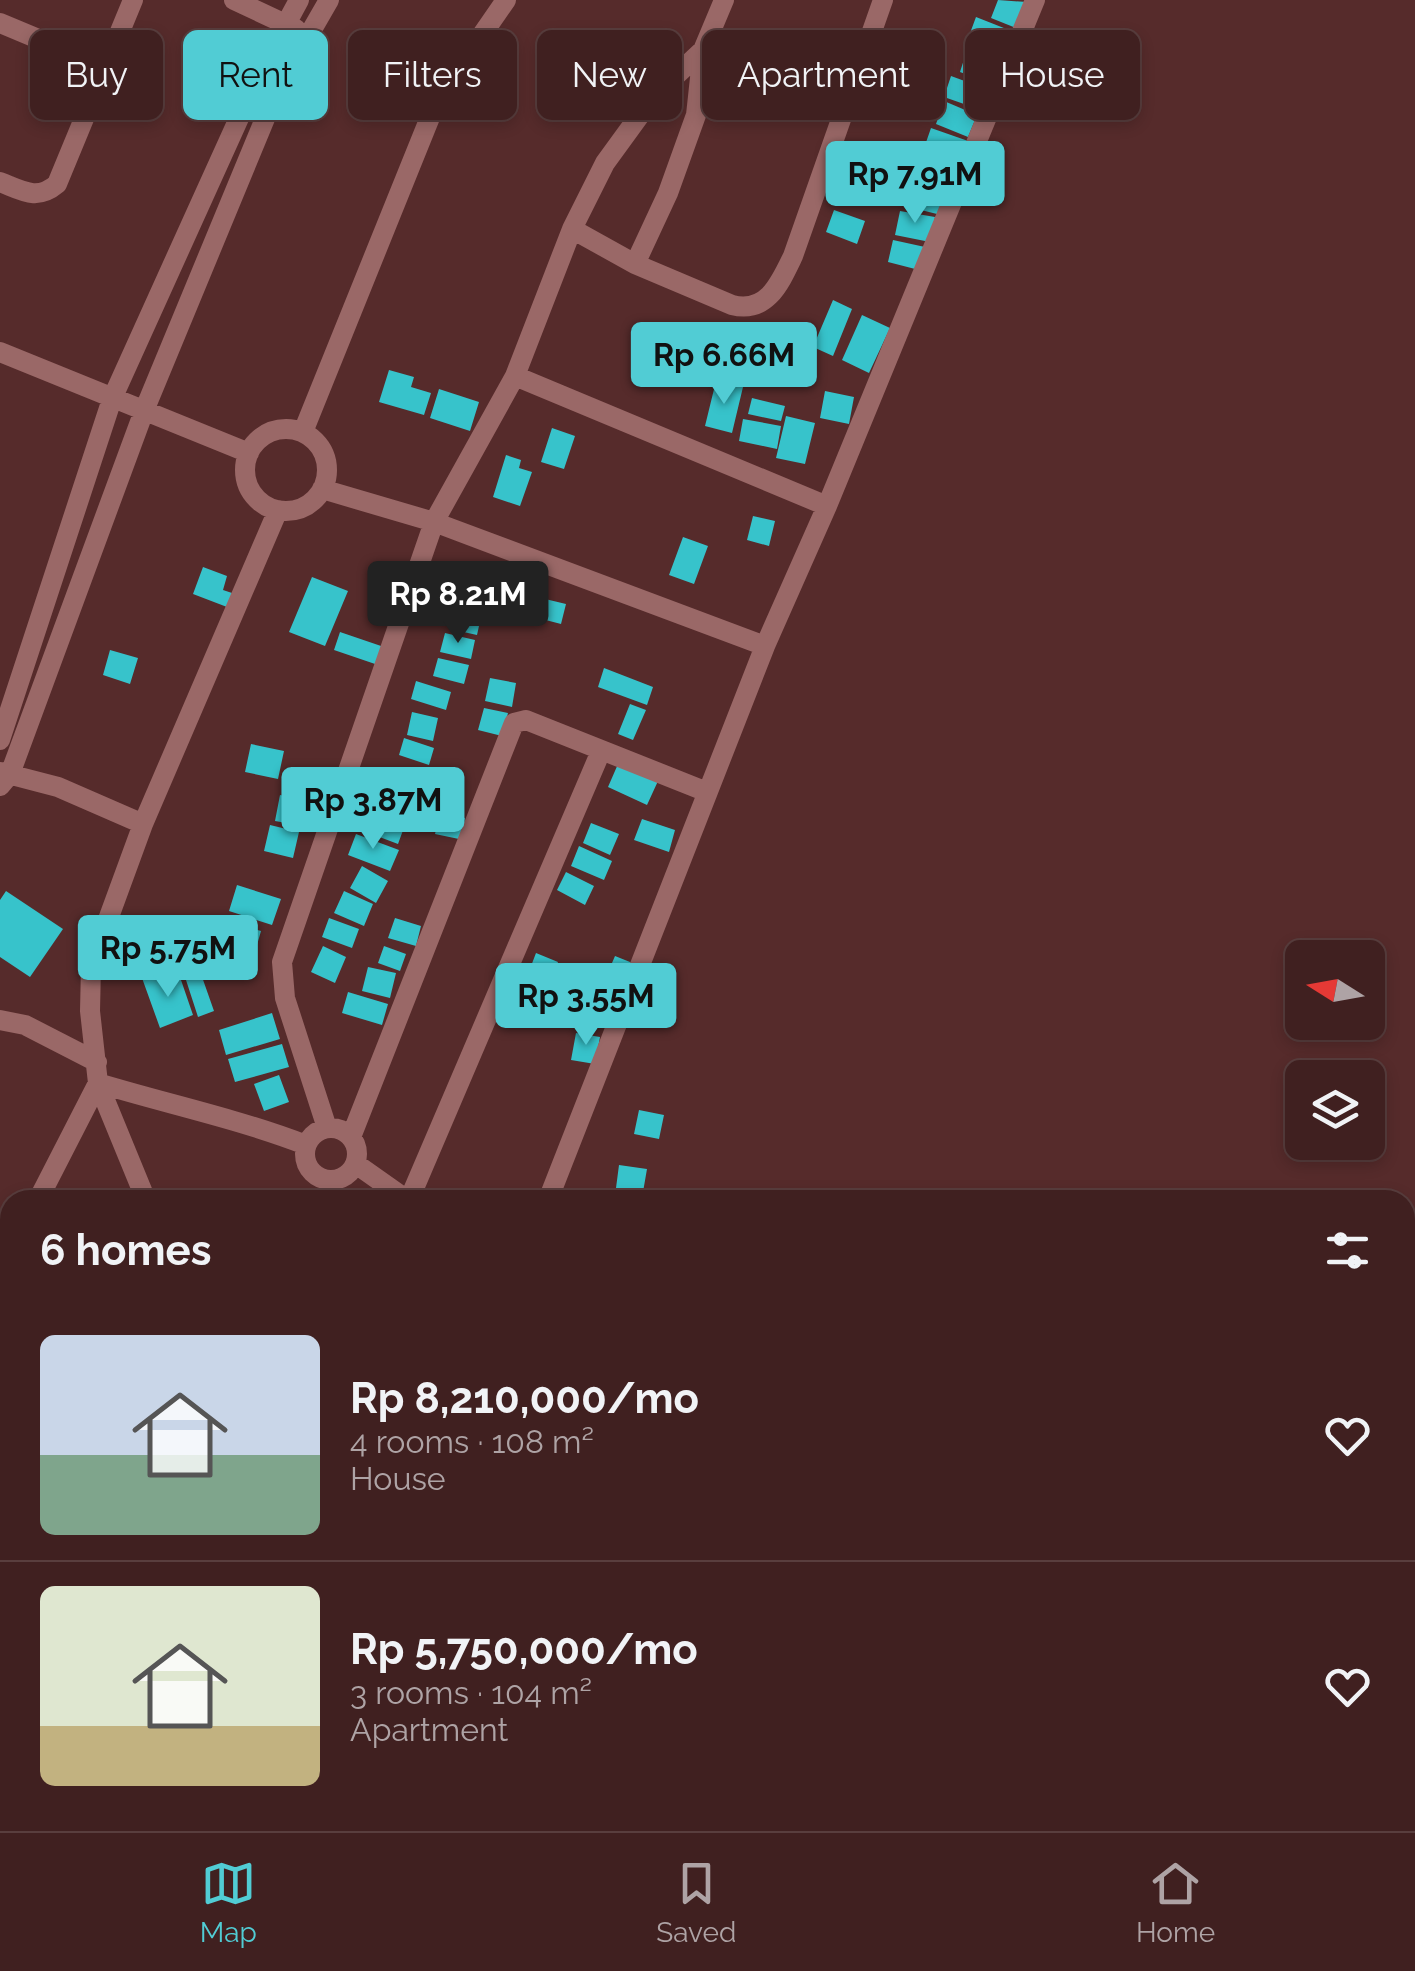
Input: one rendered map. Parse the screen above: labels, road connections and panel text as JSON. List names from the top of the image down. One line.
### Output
{"north":"left","page":{"chip":["Buy","Rent","Filters","New","Apartment","House"],"price":["Rp 7.91M","Rp 6.66M","Rp 8.21M","Rp 3.87M","Rp 5.75M","Rp 3.55M"],"heading":"6 homes","list":[{"name":"Rp 8,210,000/mo","note":"4 rooms · 108 m² · House"},{"name":"Rp 5,750,000/mo","note":"3 rooms · 104 m² · Apartment"}],"tabs":["Map","Saved","Home"]}}
